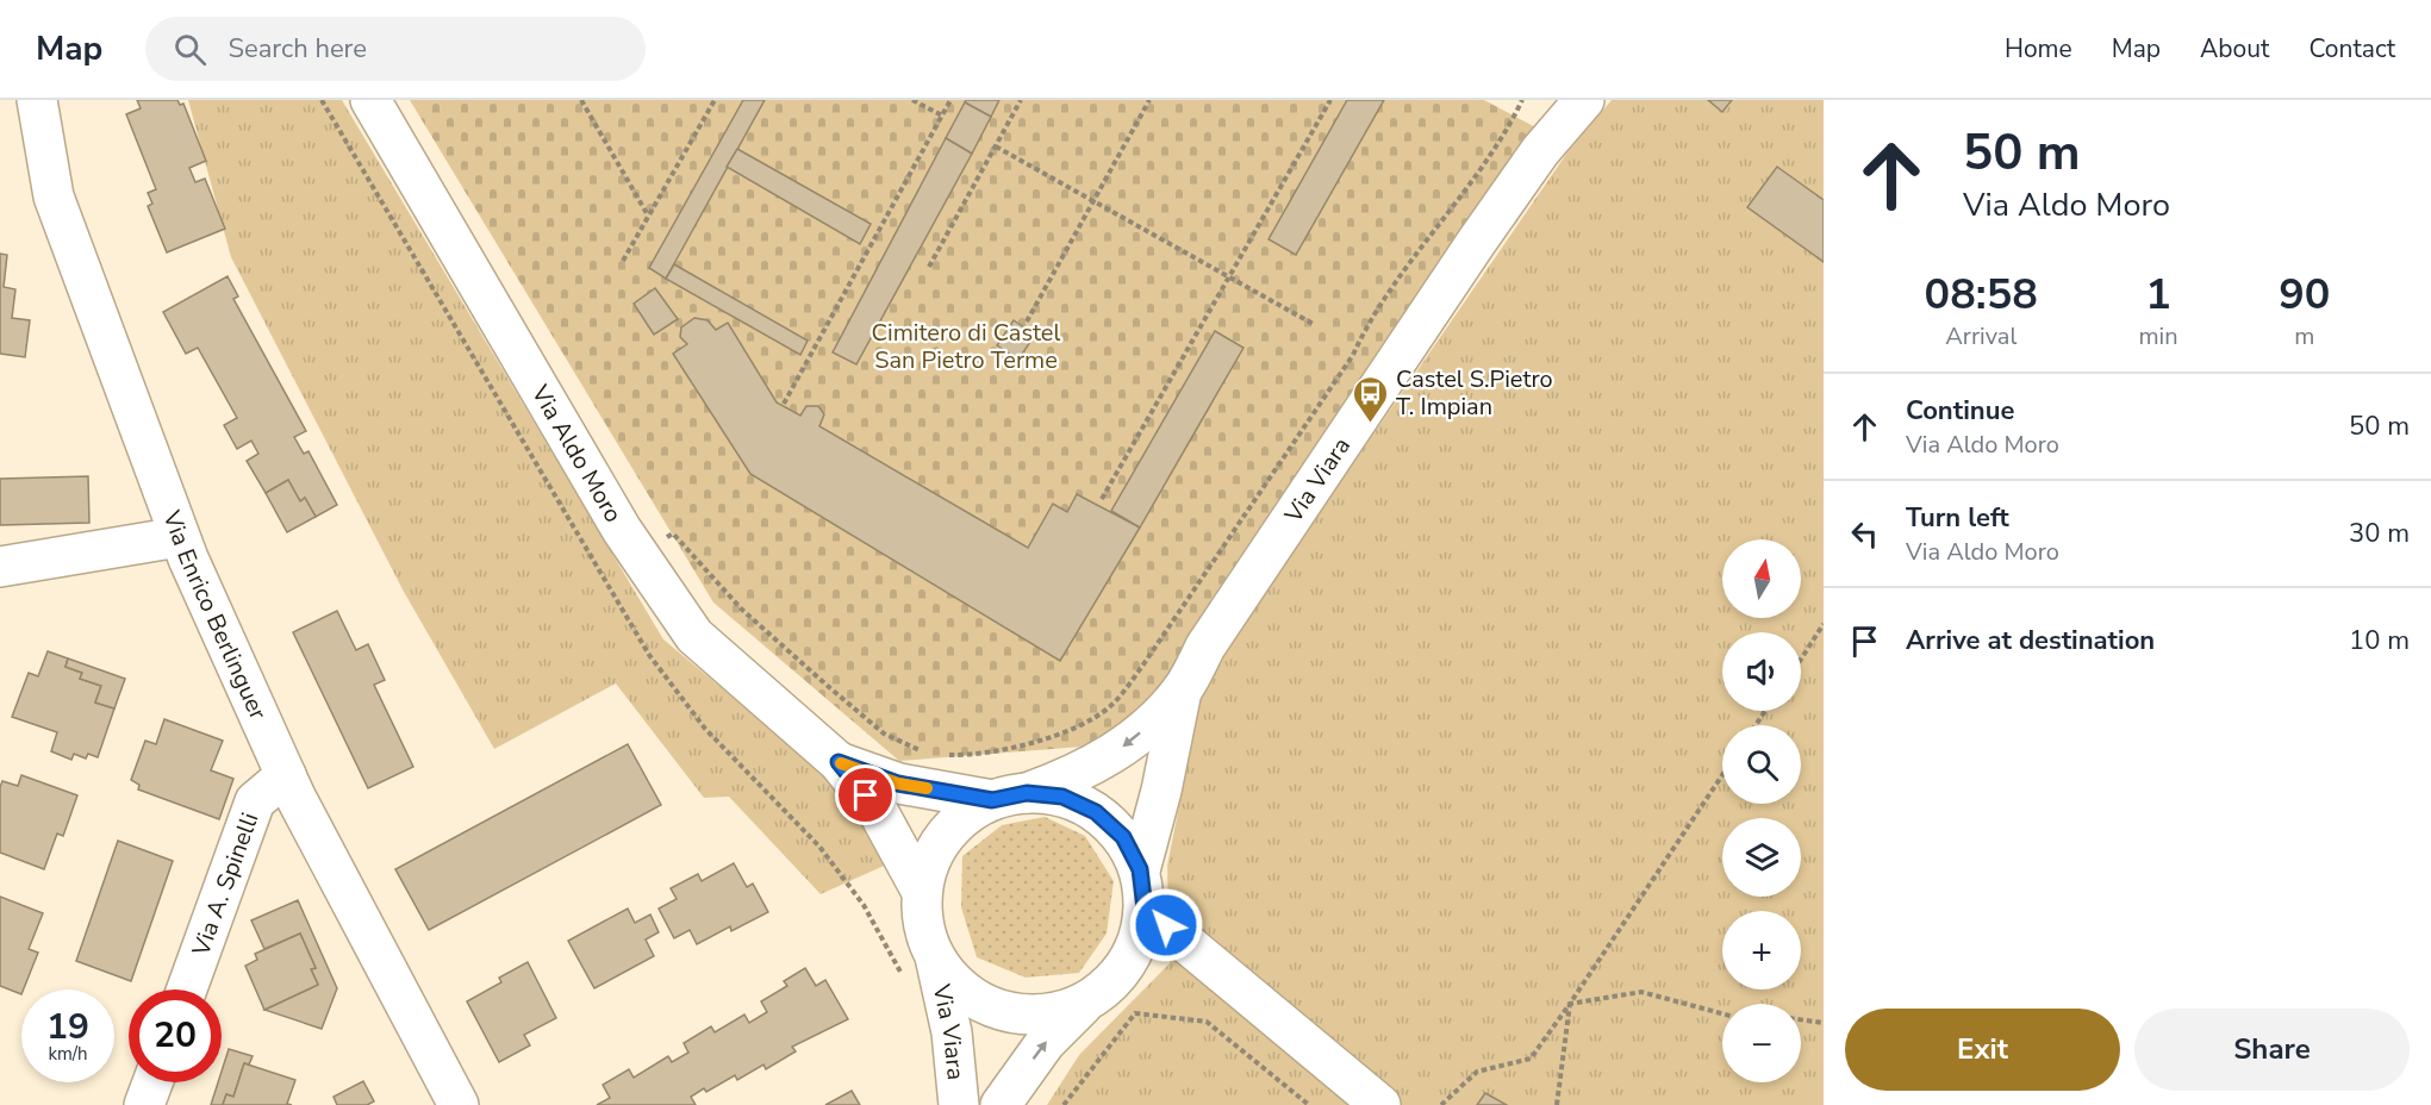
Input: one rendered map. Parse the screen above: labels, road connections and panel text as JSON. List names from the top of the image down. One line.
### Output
{"streets":{"street":["Via Aldo Moro","Via Viara","Via Enrico Berlinguer","Via A. Spinelli"]},"crossings":[["Via Aldo Moro","Via Viara"],["Via Enrico Berlinguer","Via A. Spinelli"]],"parks":["Cimitero di Castel San Pietro Terme"],"places":{"bus stop":["Castel S.Pietro T. Impian"]},"north":"top","page":{"header":"Map","search":"Search here","nav":["Home","Map","About","Contact"],"turn":["50 m","Via Aldo Moro"],"eta":["08:58","Arrival","1","min","90","m"],"list":[{"name":"Continue","note":"Via Aldo Moro","value":"50 m"},{"name":"Turn left","note":"Via Aldo Moro","value":"30 m"},{"name":"Arrive at destination","value":"10 m"}],"map_buttons":["+","−"],"speed":"19 km/h","limit":"20","buttons":["Exit","Share"]}}
